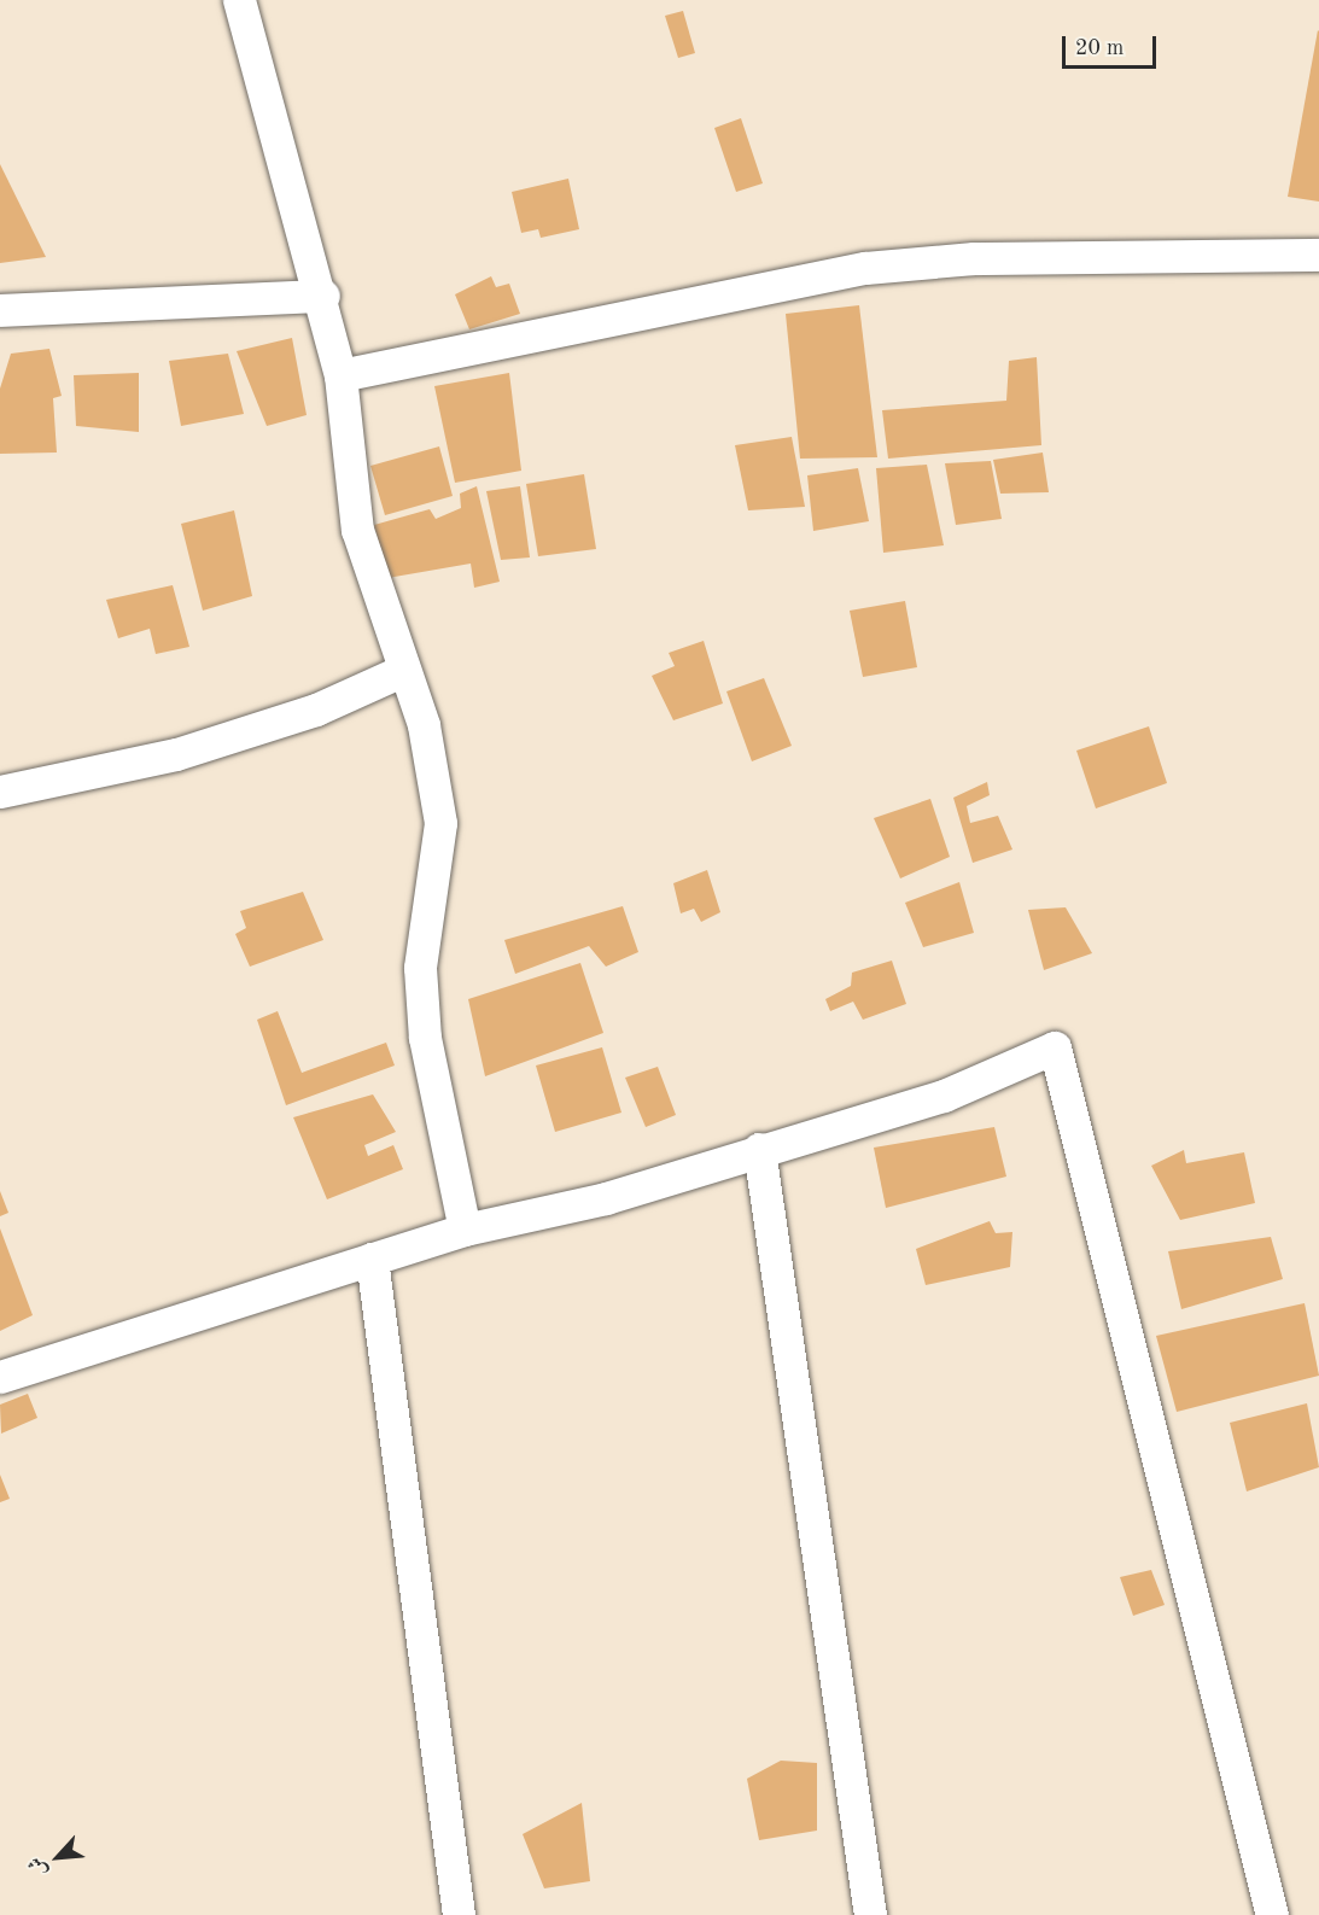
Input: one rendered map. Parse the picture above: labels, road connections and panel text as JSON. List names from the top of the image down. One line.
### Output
{"scale_bar":"20 m","north":"bottom left"}
